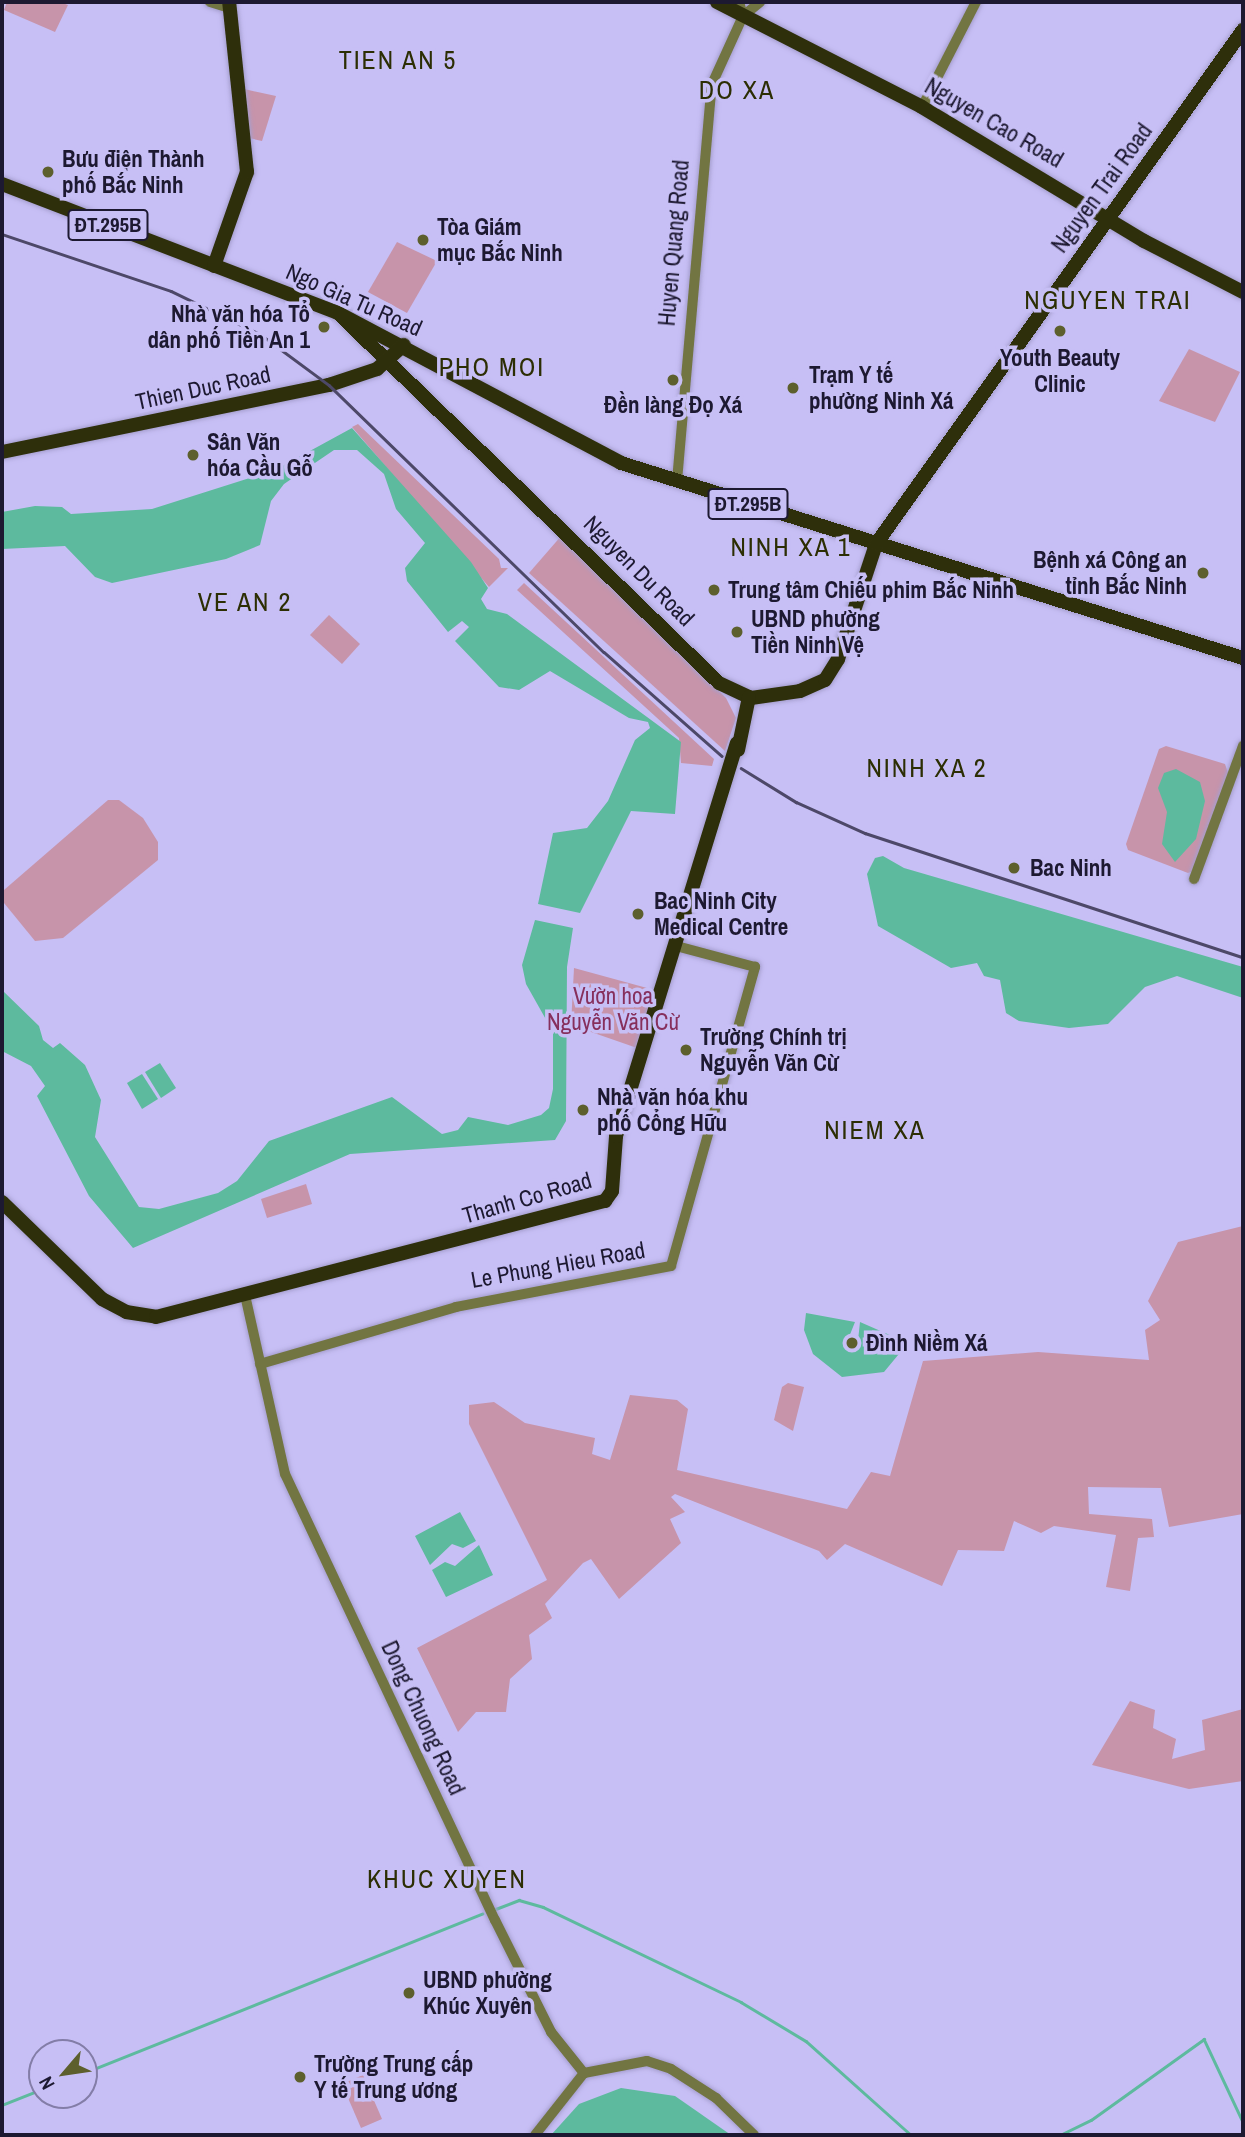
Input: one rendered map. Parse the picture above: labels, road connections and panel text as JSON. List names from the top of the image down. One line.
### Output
{"streets":{"main road":["Nguyen Cao Road","Nguyen Trai Road","ĐT.295B","Ngo Gia Tu Road","Thien Duc Road","Nguyen Du Road","Thanh Co Road"],"street":["Huyen Quang Road","Le Phung Hieu Road","Dong Chuong Road"]},"crossings":[["Nguyen Cao Road","Nguyen Trai Road"],["Nguyen Cao Road","Huyen Quang Road"],["Nguyen Trai Road","ĐT.295B"],["Nguyen Trai Road","Ngo Gia Tu Road"],["ĐT.295B","Ngo Gia Tu Road"],["Huyen Quang Road","Ngo Gia Tu Road"],["Ngo Gia Tu Road","Thien Duc Road"],["Ngo Gia Tu Road","Nguyen Du Road"],["Thien Duc Road","Nguyen Du Road"],["Thanh Co Road","Le Phung Hieu Road"],["Le Phung Hieu Road","Dong Chuong Road"]],"districts":["TIEN AN 5","DO XA","NGUYEN TRAI","PHO MOI","NINH XA 1","VE AN 2","NINH XA 2","NIEM XA","KHUC XUYEN"],"parks":["Vườn hoa Nguyễn Văn Cừ"],"places":["Bưu điện Thành phố Bắc Ninh","Tòa Giám mục Bắc Ninh","Nhà văn hóa Tổ dân phố Tiền An 1","Youth Beauty Clinic","Đền làng Đọ Xá","Trạm Y tế phường Ninh Xá","Sân Văn hóa Cầu Gỗ","Bệnh xá Công an tỉnh Bắc Ninh","Trung tâm Chiếu phim Bắc Ninh","UBND phường Tiền Ninh Vệ","Bac Ninh","Bac Ninh City Medical Centre","Trường Chính trị Nguyễn Văn Cừ","Nhà văn hóa khu phố Cổng Hữu","Đình Niềm Xá","UBND phường Khúc Xuyên","Trường Trung cấp Y tế Trung ương"],"north":"bottom left"}
